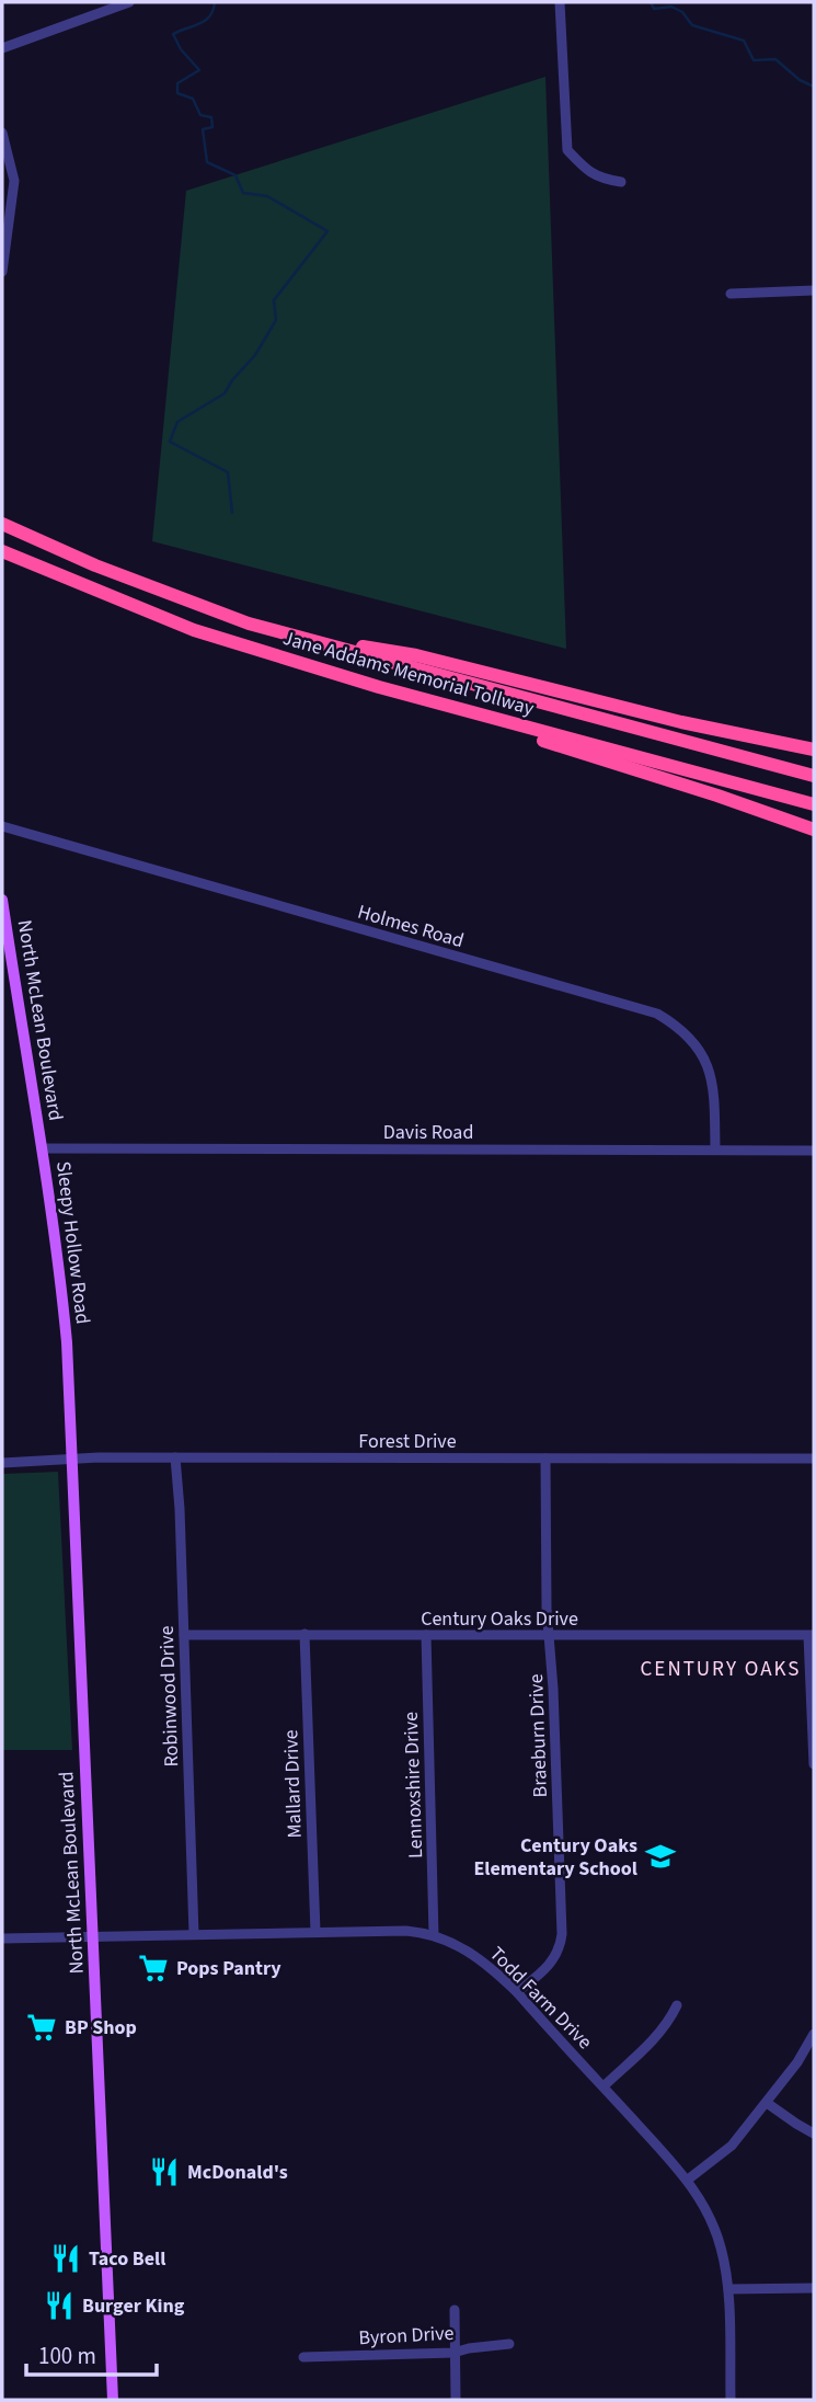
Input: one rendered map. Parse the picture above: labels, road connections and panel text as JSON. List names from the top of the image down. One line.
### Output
{"streets":{"highway":["Jane Addams Memorial Tollway"],"main road":["North McLean Boulevard","Sleepy Hollow Road"],"street":["Holmes Road","Davis Road","Forest Drive","Century Oaks Drive","Robinwood Drive","Braeburn Drive","Mallard Drive","Lennoxshire Drive","Todd Farm Drive","Byron Drive"]},"crossings":[["Holmes Road","Davis Road"],["North McLean Boulevard","Davis Road"],["North McLean Boulevard","Sleepy Hollow Road"],["North McLean Boulevard","Forest Drive"],["North McLean Boulevard","Todd Farm Drive"],["Davis Road","Sleepy Hollow Road"],["Forest Drive","Robinwood Drive"],["Forest Drive","Braeburn Drive"],["Century Oaks Drive","Robinwood Drive"],["Century Oaks Drive","Braeburn Drive"],["Century Oaks Drive","Mallard Drive"],["Century Oaks Drive","Lennoxshire Drive"],["Robinwood Drive","Todd Farm Drive"],["Braeburn Drive","Todd Farm Drive"],["Mallard Drive","Todd Farm Drive"],["Lennoxshire Drive","Todd Farm Drive"]],"districts":["CENTURY OAKS"],"places":{"school or university":["Century Oaks Elementary School"],"supermarket":["Pops Pantry","BP Shop"],"restaurant":["McDonald's","Taco Bell","Burger King"]},"scale_bar":"100 m"}
